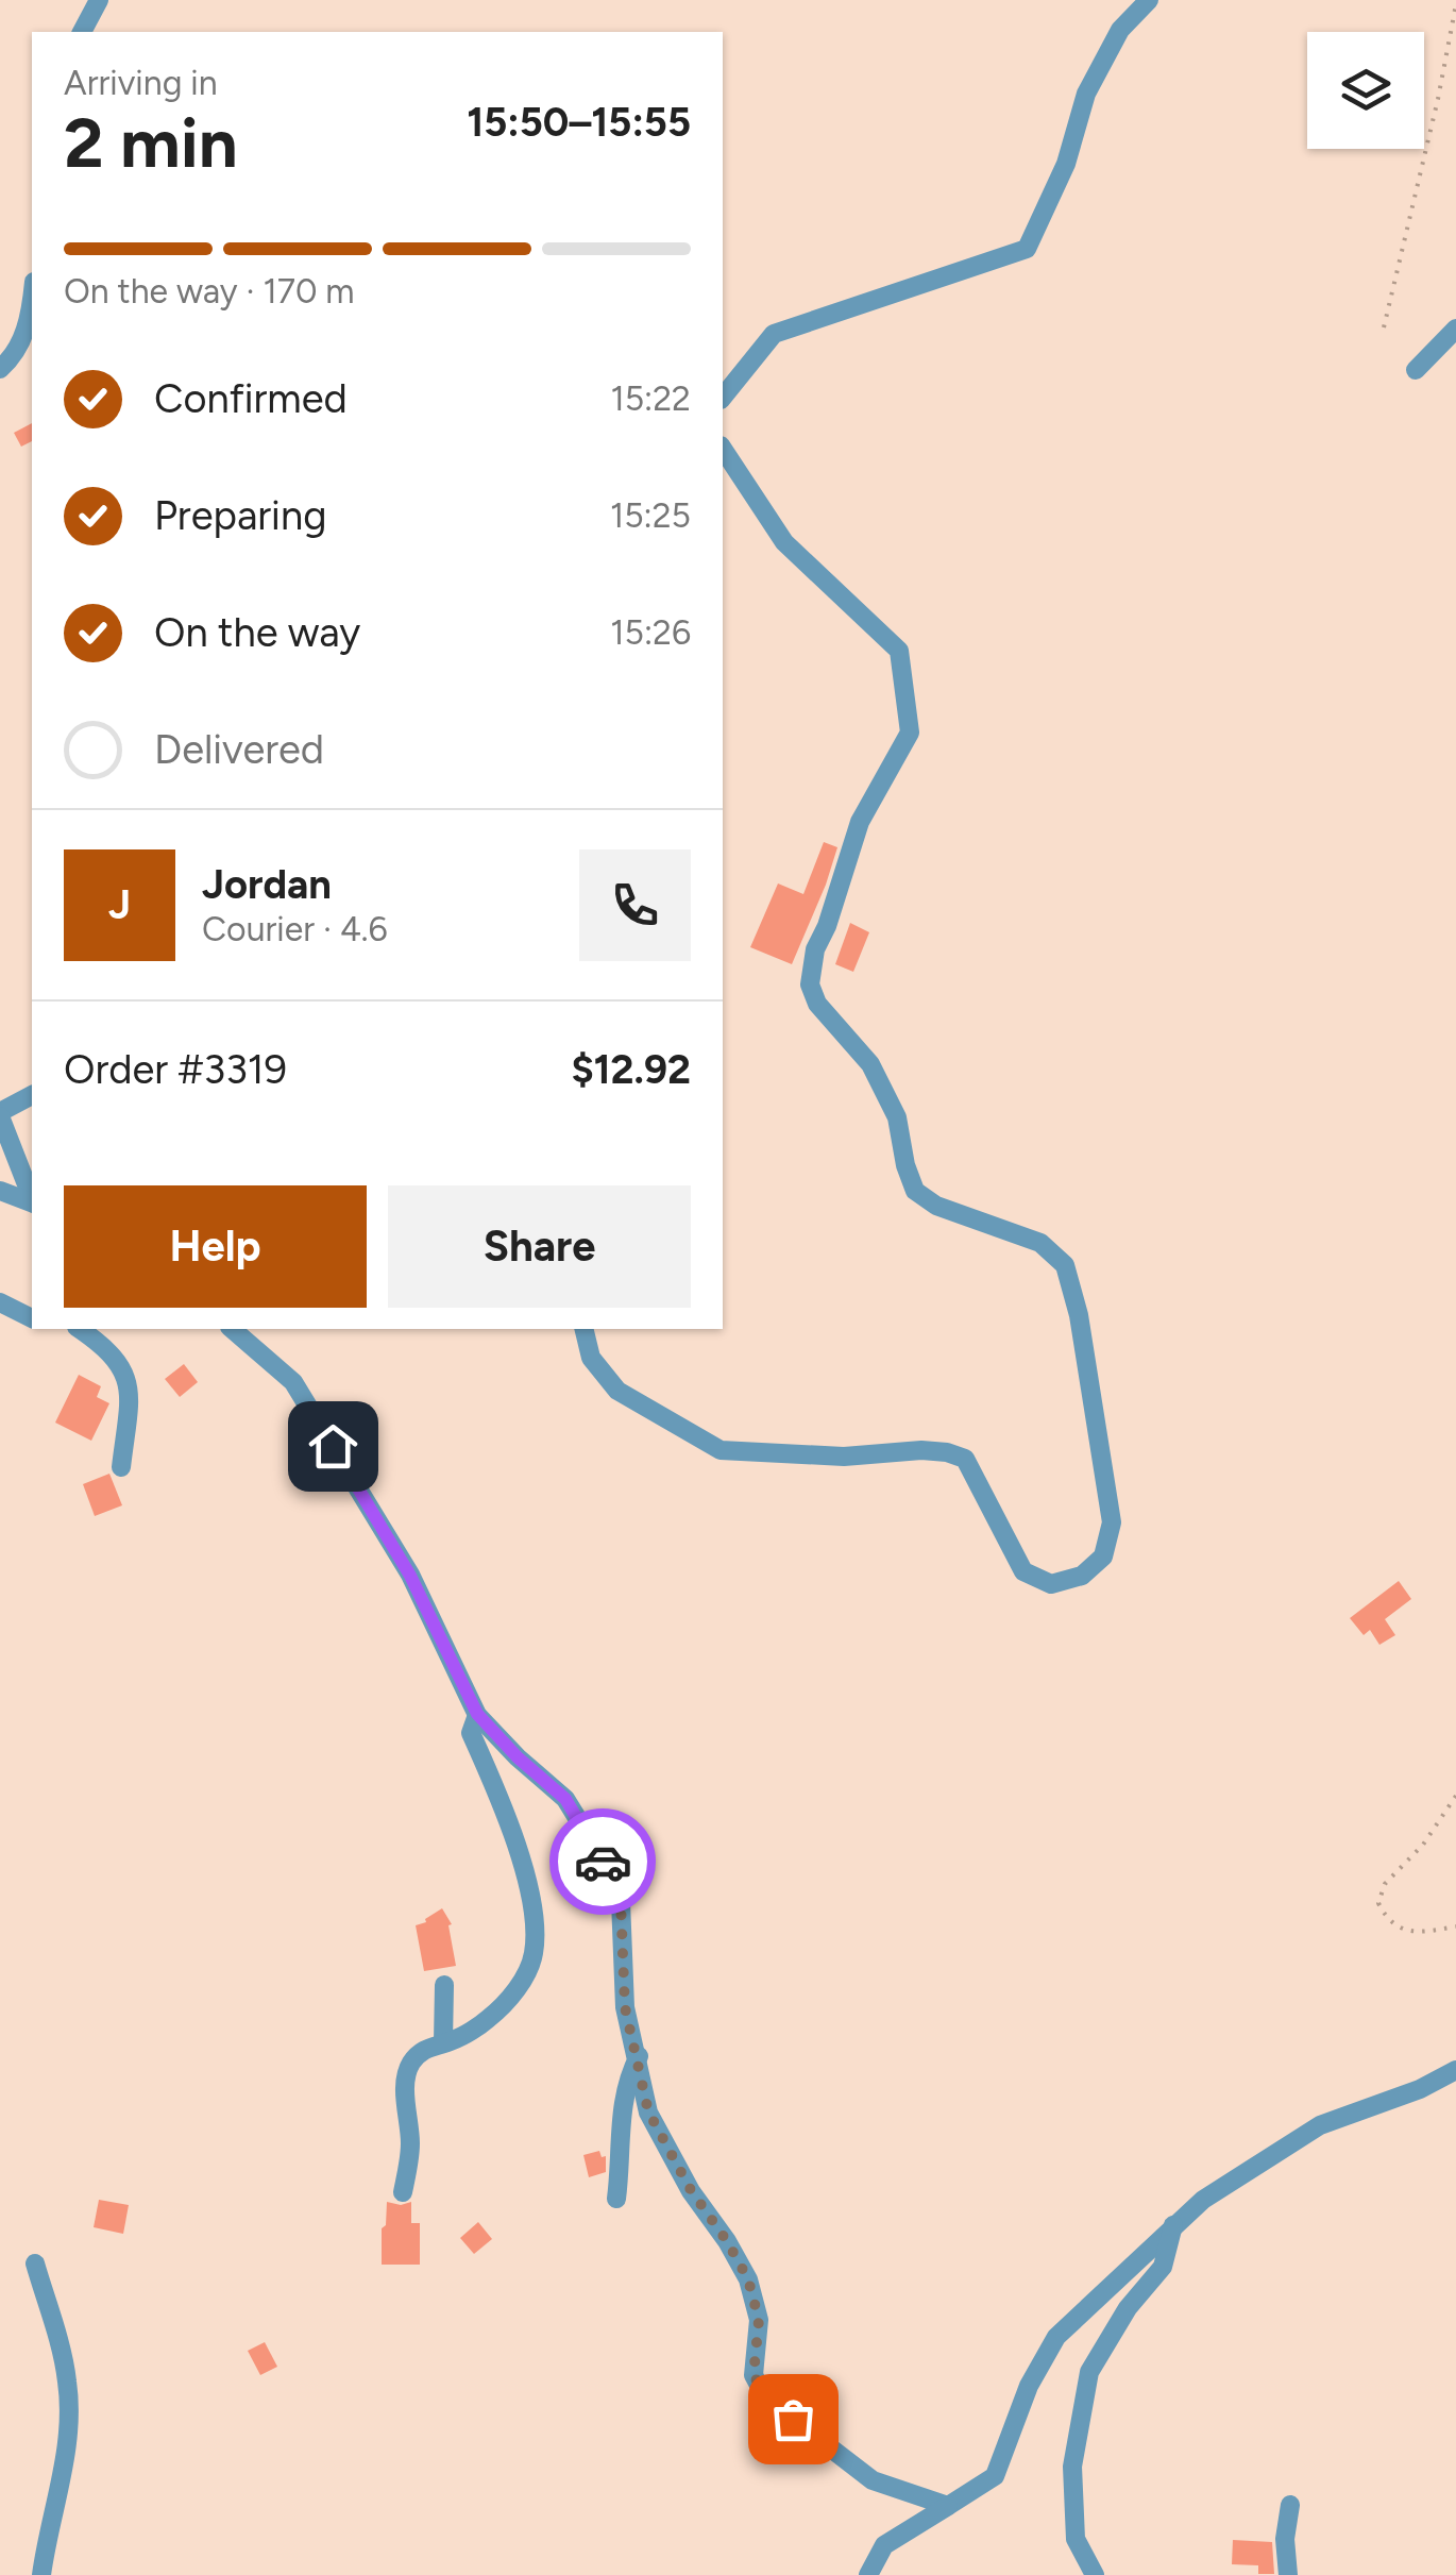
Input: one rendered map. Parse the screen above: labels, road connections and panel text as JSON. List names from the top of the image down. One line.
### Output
{"page":{"heading":["2 min","Arriving in","15:50–15:55"],"panel":["Jordan","Courier · 4.6","Order #3319","$12.92"],"bar":"On the way · 170 m","list":[["Confirmed","15:22"],["Preparing","15:25"],["On the way","15:26"],"Delivered"],"round":"J","buttons":["Help","Share"]}}
